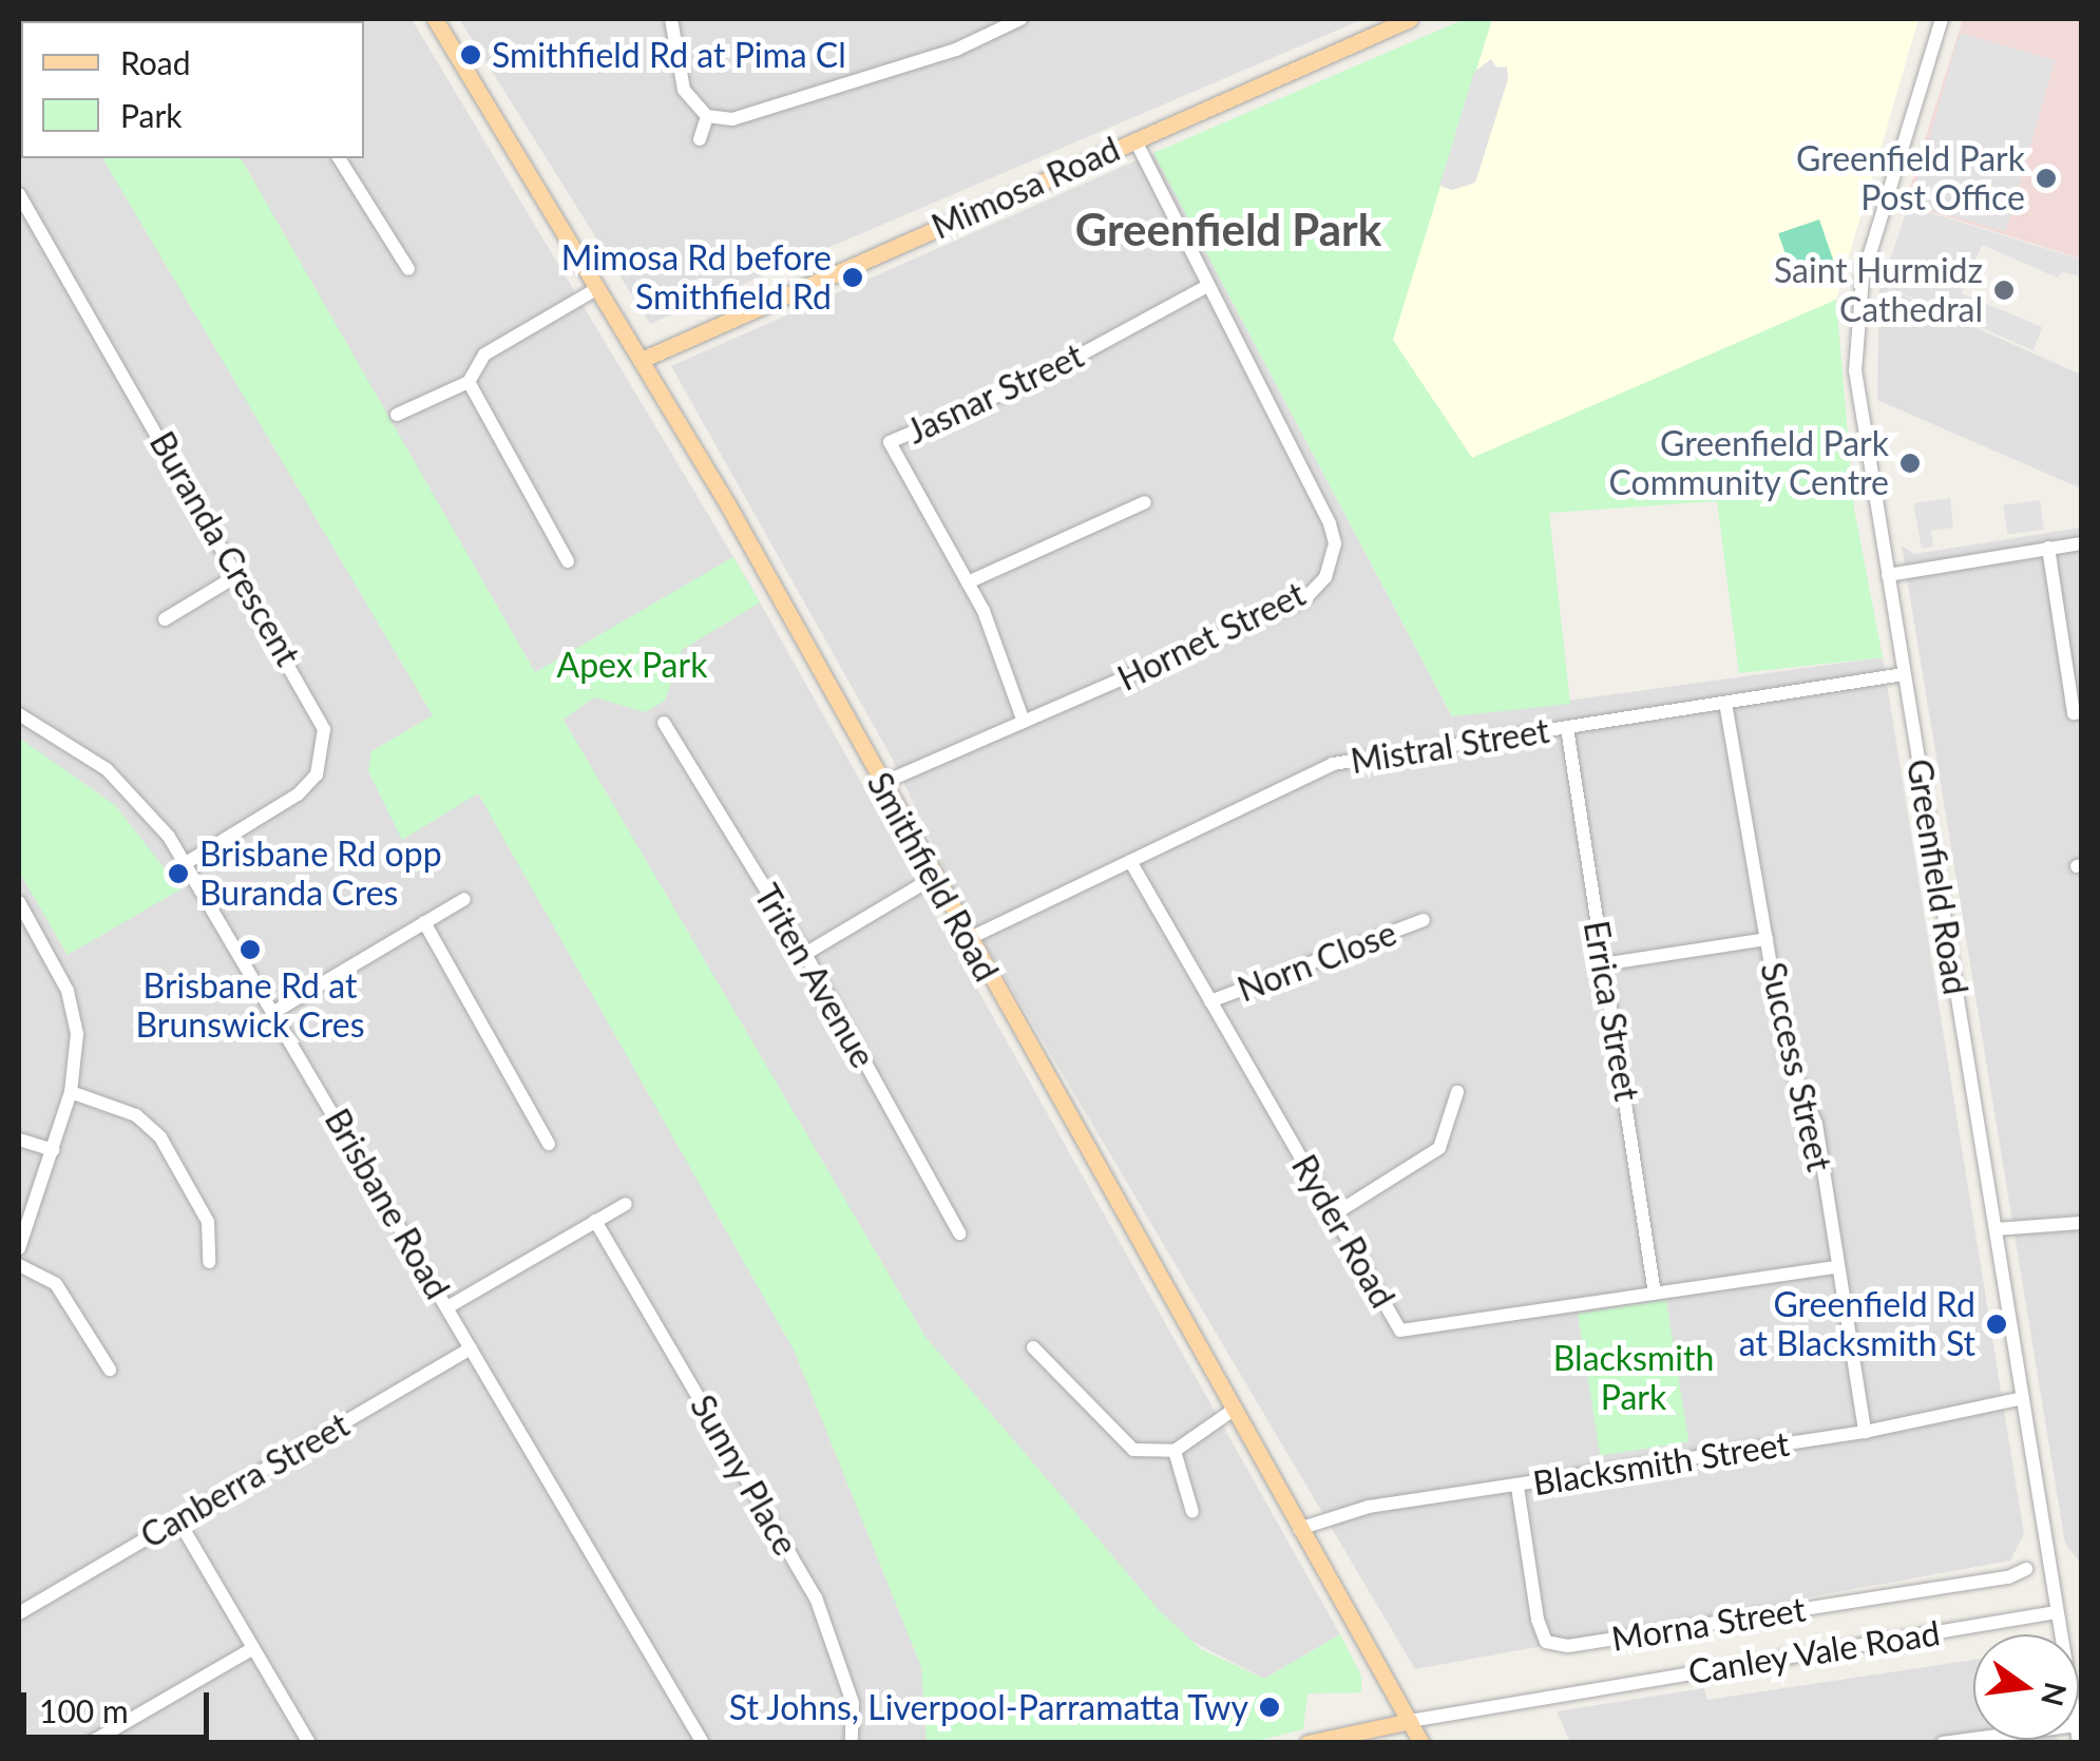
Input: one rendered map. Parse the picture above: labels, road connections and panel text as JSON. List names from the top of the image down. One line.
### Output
{"streets":{"main road":["Mimosa Road","Smithfield Road"],"street":["Jasnar Street","Buranda Crescent","Hornet Street","Mistral Street","Greenfield Road","Norn Close","Triten Avenue","Errica Street","Success Street","Brisbane Road","Ryder Road","Blacksmith Street","Sunny Place","Canberra Street","Morna Street","Canley Vale Road"]},"crossings":[["Mimosa Road","Hornet Street"],["Mimosa Road","Smithfield Road"],["Jasnar Street","Hornet Street"],["Buranda Crescent","Brisbane Road"],["Hornet Street","Smithfield Road"],["Mistral Street","Smithfield Road"],["Mistral Street","Greenfield Road"],["Mistral Street","Errica Street"],["Mistral Street","Success Street"],["Mistral Street","Ryder Road"],["Smithfield Road","Blacksmith Street"],["Smithfield Road","Canley Vale Road"],["Greenfield Road","Blacksmith Street"],["Greenfield Road","Canley Vale Road"],["Norn Close","Ryder Road"],["Errica Street","Ryder Road"],["Success Street","Ryder Road"],["Success Street","Blacksmith Street"],["Brisbane Road","Canberra Street"],["Blacksmith Street","Morna Street"]],"districts":["Greenfield Park"],"parks":["Apex Park","Blacksmith Park"],"places":["Smithfield Rd at Pima Cl","Greenfield Park Post Office","Mimosa Rd before Smithfield Rd","Saint Hurmidz Cathedral","Greenfield Park Community Centre","Brisbane Rd opp Buranda Cres","Brisbane Rd at Brunswick Cres","Greenfield Rd at Blacksmith St","St Johns, Liverpool-Parramatta Twy"],"legend":["Road","Park"],"scale_bar":"100 m","north":"right"}
